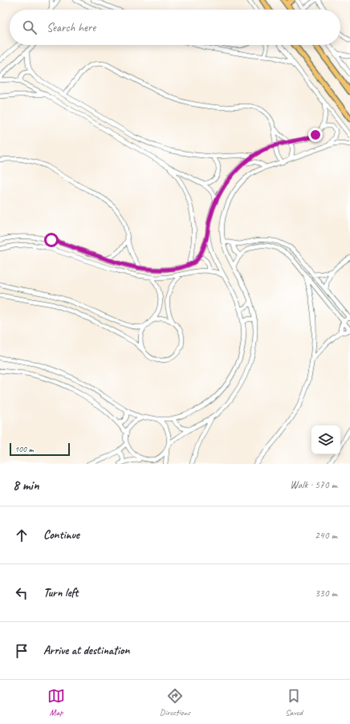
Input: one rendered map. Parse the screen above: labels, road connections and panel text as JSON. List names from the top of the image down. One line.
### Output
{"scale_bar":"100 m","page":{"search":"Search here","scale":"100 m","heading":["8 min","Walk · 570 m"],"list":[["Continue","240 m"],["Turn left","330 m"],"Arrive at destination"],"nav":["Map","Directions","Saved"]}}
